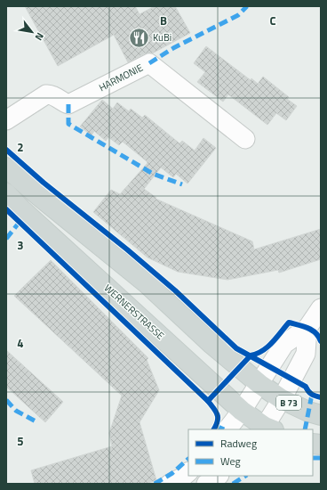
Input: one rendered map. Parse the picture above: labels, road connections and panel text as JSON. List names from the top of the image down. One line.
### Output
{"streets":{"main road":["WERNERSTRASSE","B 73"],"street":["HARMONIE"]},"places":{"restaurant":["KuBi"]},"legend":["Radweg","Weg"],"north":"bottom right","grid":{"columns":["B","C"],"rows":["2","3","4","5"]}}
